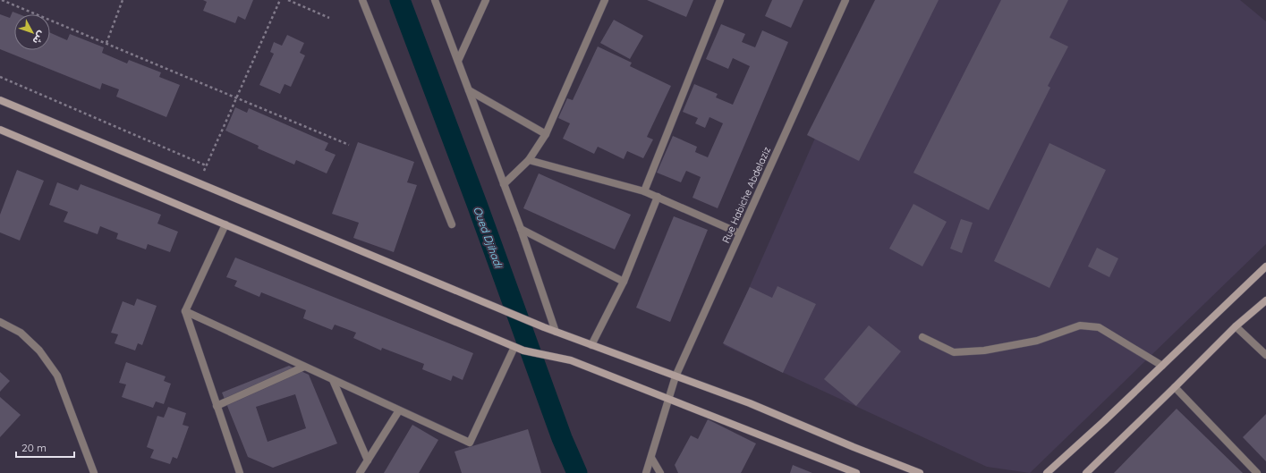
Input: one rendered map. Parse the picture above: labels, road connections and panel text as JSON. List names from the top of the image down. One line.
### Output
{"streets":{"street":["Rue Habiche Abdelaziz"]},"water":["Oued Djihadi"],"scale_bar":"20 m","north":"bottom right"}
